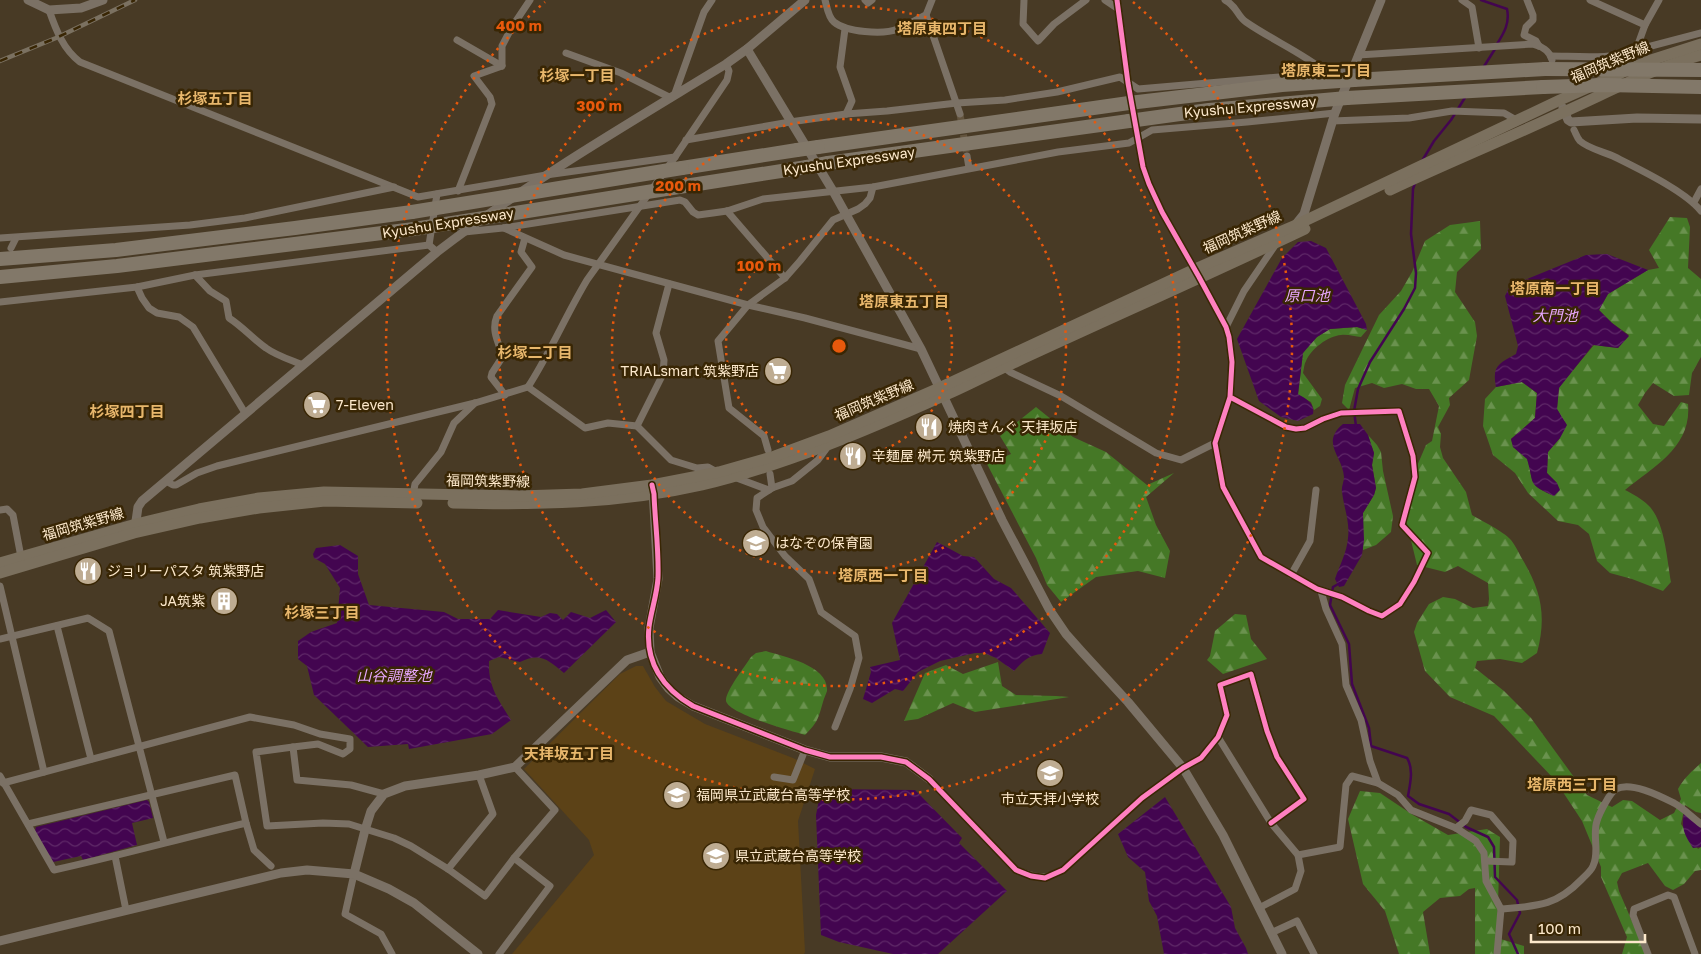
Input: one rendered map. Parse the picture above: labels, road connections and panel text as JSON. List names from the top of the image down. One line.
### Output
{"streets":{"highway":["Kyushu Expressway"],"main road":["福岡筑紫野線"]},"districts":["塔原東四丁目","塔原東三丁目","杉塚一丁目","杉塚五丁目","塔原南一丁目","塔原東五丁目","杉塚二丁目","杉塚四丁目","塔原西一丁目","杉塚三丁目","天拝坂五丁目","塔原西三丁目"],"water":["原口池","大門池","山谷調整池"],"places":{"supermarket":["TRIALsmart 筑紫野店","7-Eleven"],"restaurant":["焼肉きんぐ 天拝坂店","辛麺屋 桝元 筑紫野店","ジョリーパスタ 筑紫野店"],"school or university":["はなぞの保育園","市立天拝小学校","福岡県立武蔵台高等学校","県立武蔵台高等学校"],"building":["JA筑紫"]},"scale_bar":"100 m","rings":["400 m","300 m","200 m","100 m"]}
